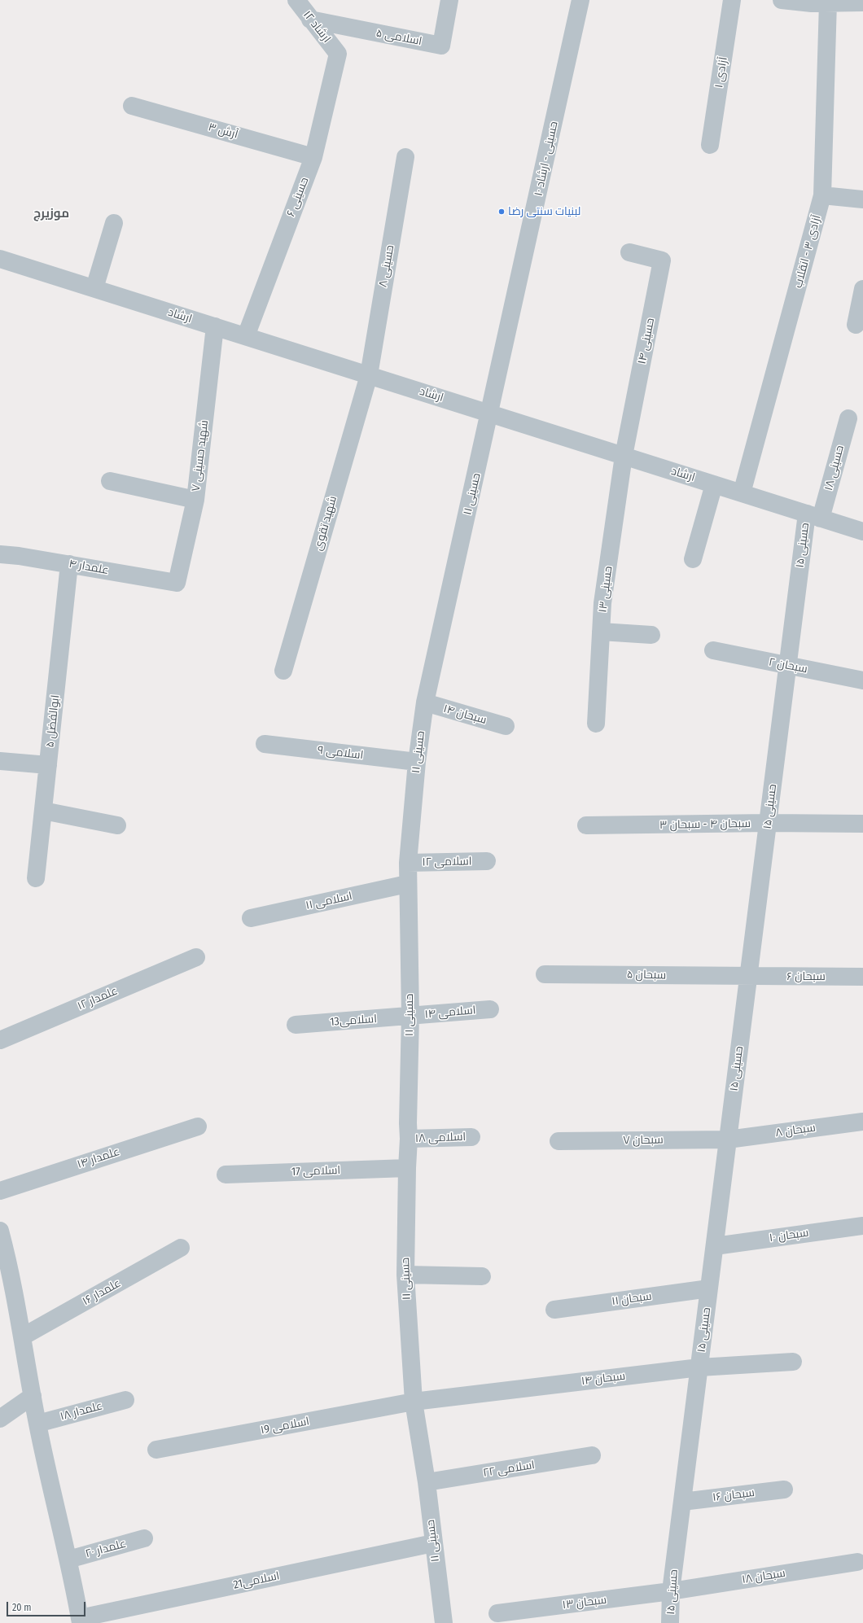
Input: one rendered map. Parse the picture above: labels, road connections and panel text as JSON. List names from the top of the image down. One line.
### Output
{"streets":{"street":["ارشاد ۱۲","اسلامی ۵","آزادی ۱","آرش ۳","حسینی - ارشاد ۱۰","حسینی ۶","آزادی ۳ - انقلاب","حسینی ۸","ارشاد","حسینی ۱۴","شهید حسینی ۷","حسینی ۱۸","حسینی ۱۱","شهید تقوی","حسینی ۱۵","علمدار ۴","حسینی ۱۳","سبحان ۲","سبحان ۱۴","ابوالفضل ۵","اسلامی ۹","سبحان ۴ - سبحان ۳","اسلامی ۱۲","اسلامی ۱۱","سبحان ۵","سبحان ۶","علمدار ۱۲","اسلامی ۱۴","اسلامی13","سبحان ۸","اسلامی ۱۸","سبحان ۷","علمدار ۱۴","اسلامی 17","سبحان ۱۰","علمدار ۱۶","سبحان ۱۱","علمدار ۱۸","اسلامی ۱9","اسلامی ۲۲","سبحان ۱۶","علمدار ۲۰","سبحان ۱۸","اسلامی21","سبحان ۱۳"]},"crossings":[["ارشاد ۱۲","اسلامی ۵"],["ارشاد ۱۲","حسینی ۶"],["آرش ۳","حسینی ۶"],["حسینی - ارشاد ۱۰","ارشاد"],["حسینی - ارشاد ۱۰","حسینی ۱۱"],["حسینی ۶","ارشاد"],["آزادی ۳ - انقلاب","ارشاد"],["حسینی ۸","ارشاد"],["حسینی ۸","شهید تقوی"],["ارشاد","حسینی ۱۴"],["ارشاد","شهید حسینی ۷"],["ارشاد","حسینی ۱۸"],["ارشاد","حسینی ۱۱"],["ارشاد","شهید تقوی"],["ارشاد","حسینی ۱۵"],["ارشاد","حسینی ۱۳"],["حسینی ۱۴","حسینی ۱۳"],["شهید حسینی ۷","علمدار ۴"],["حسینی ۱۸","حسینی ۱۵"],["حسینی ۱۱","سبحان ۱۴"],["حسینی ۱۱","اسلامی ۹"],["حسینی ۱۱","اسلامی ۱۲"],["حسینی ۱۱","اسلامی ۱۱"],["حسینی ۱۱","اسلامی ۱۴"],["حسینی ۱۱","اسلامی13"],["حسینی ۱۱","اسلامی ۱۸"],["حسینی ۱۱","اسلامی 17"],["حسینی ۱۱","اسلامی ۱9"],["حسینی ۱۱","اسلامی ۲۲"],["حسینی ۱۱","اسلامی21"],["حسینی ۱۵","سبحان ۲"],["حسینی ۱۵","سبحان ۱۴"],["حسینی ۱۵","سبحان ۴ - سبحان ۳"],["حسینی ۱۵","سبحان ۵"],["حسینی ۱۵","سبحان ۶"],["حسینی ۱۵","سبحان ۸"],["حسینی ۱۵","سبحان ۷"],["حسینی ۱۵","سبحان ۱۰"],["حسینی ۱۵","سبحان ۱۱"],["حسینی ۱۵","سبحان ۱۶"],["حسینی ۱۵","سبحان ۱۸"],["حسینی ۱۵","سبحان ۱۳"],["علمدار ۴","ابوالفضل ۵"],["سبحان ۱۴","اسلامی ۱9"],["سبحان ۵","سبحان ۶"],["اسلامی ۱۴","اسلامی13"],["سبحان ۸","سبحان ۷"],["سبحان ۱۸","سبحان ۱۳"]],"districts":["موزیرج"],"places":["لبنیات سنتی رضا"],"scale_bar":"20 m"}
